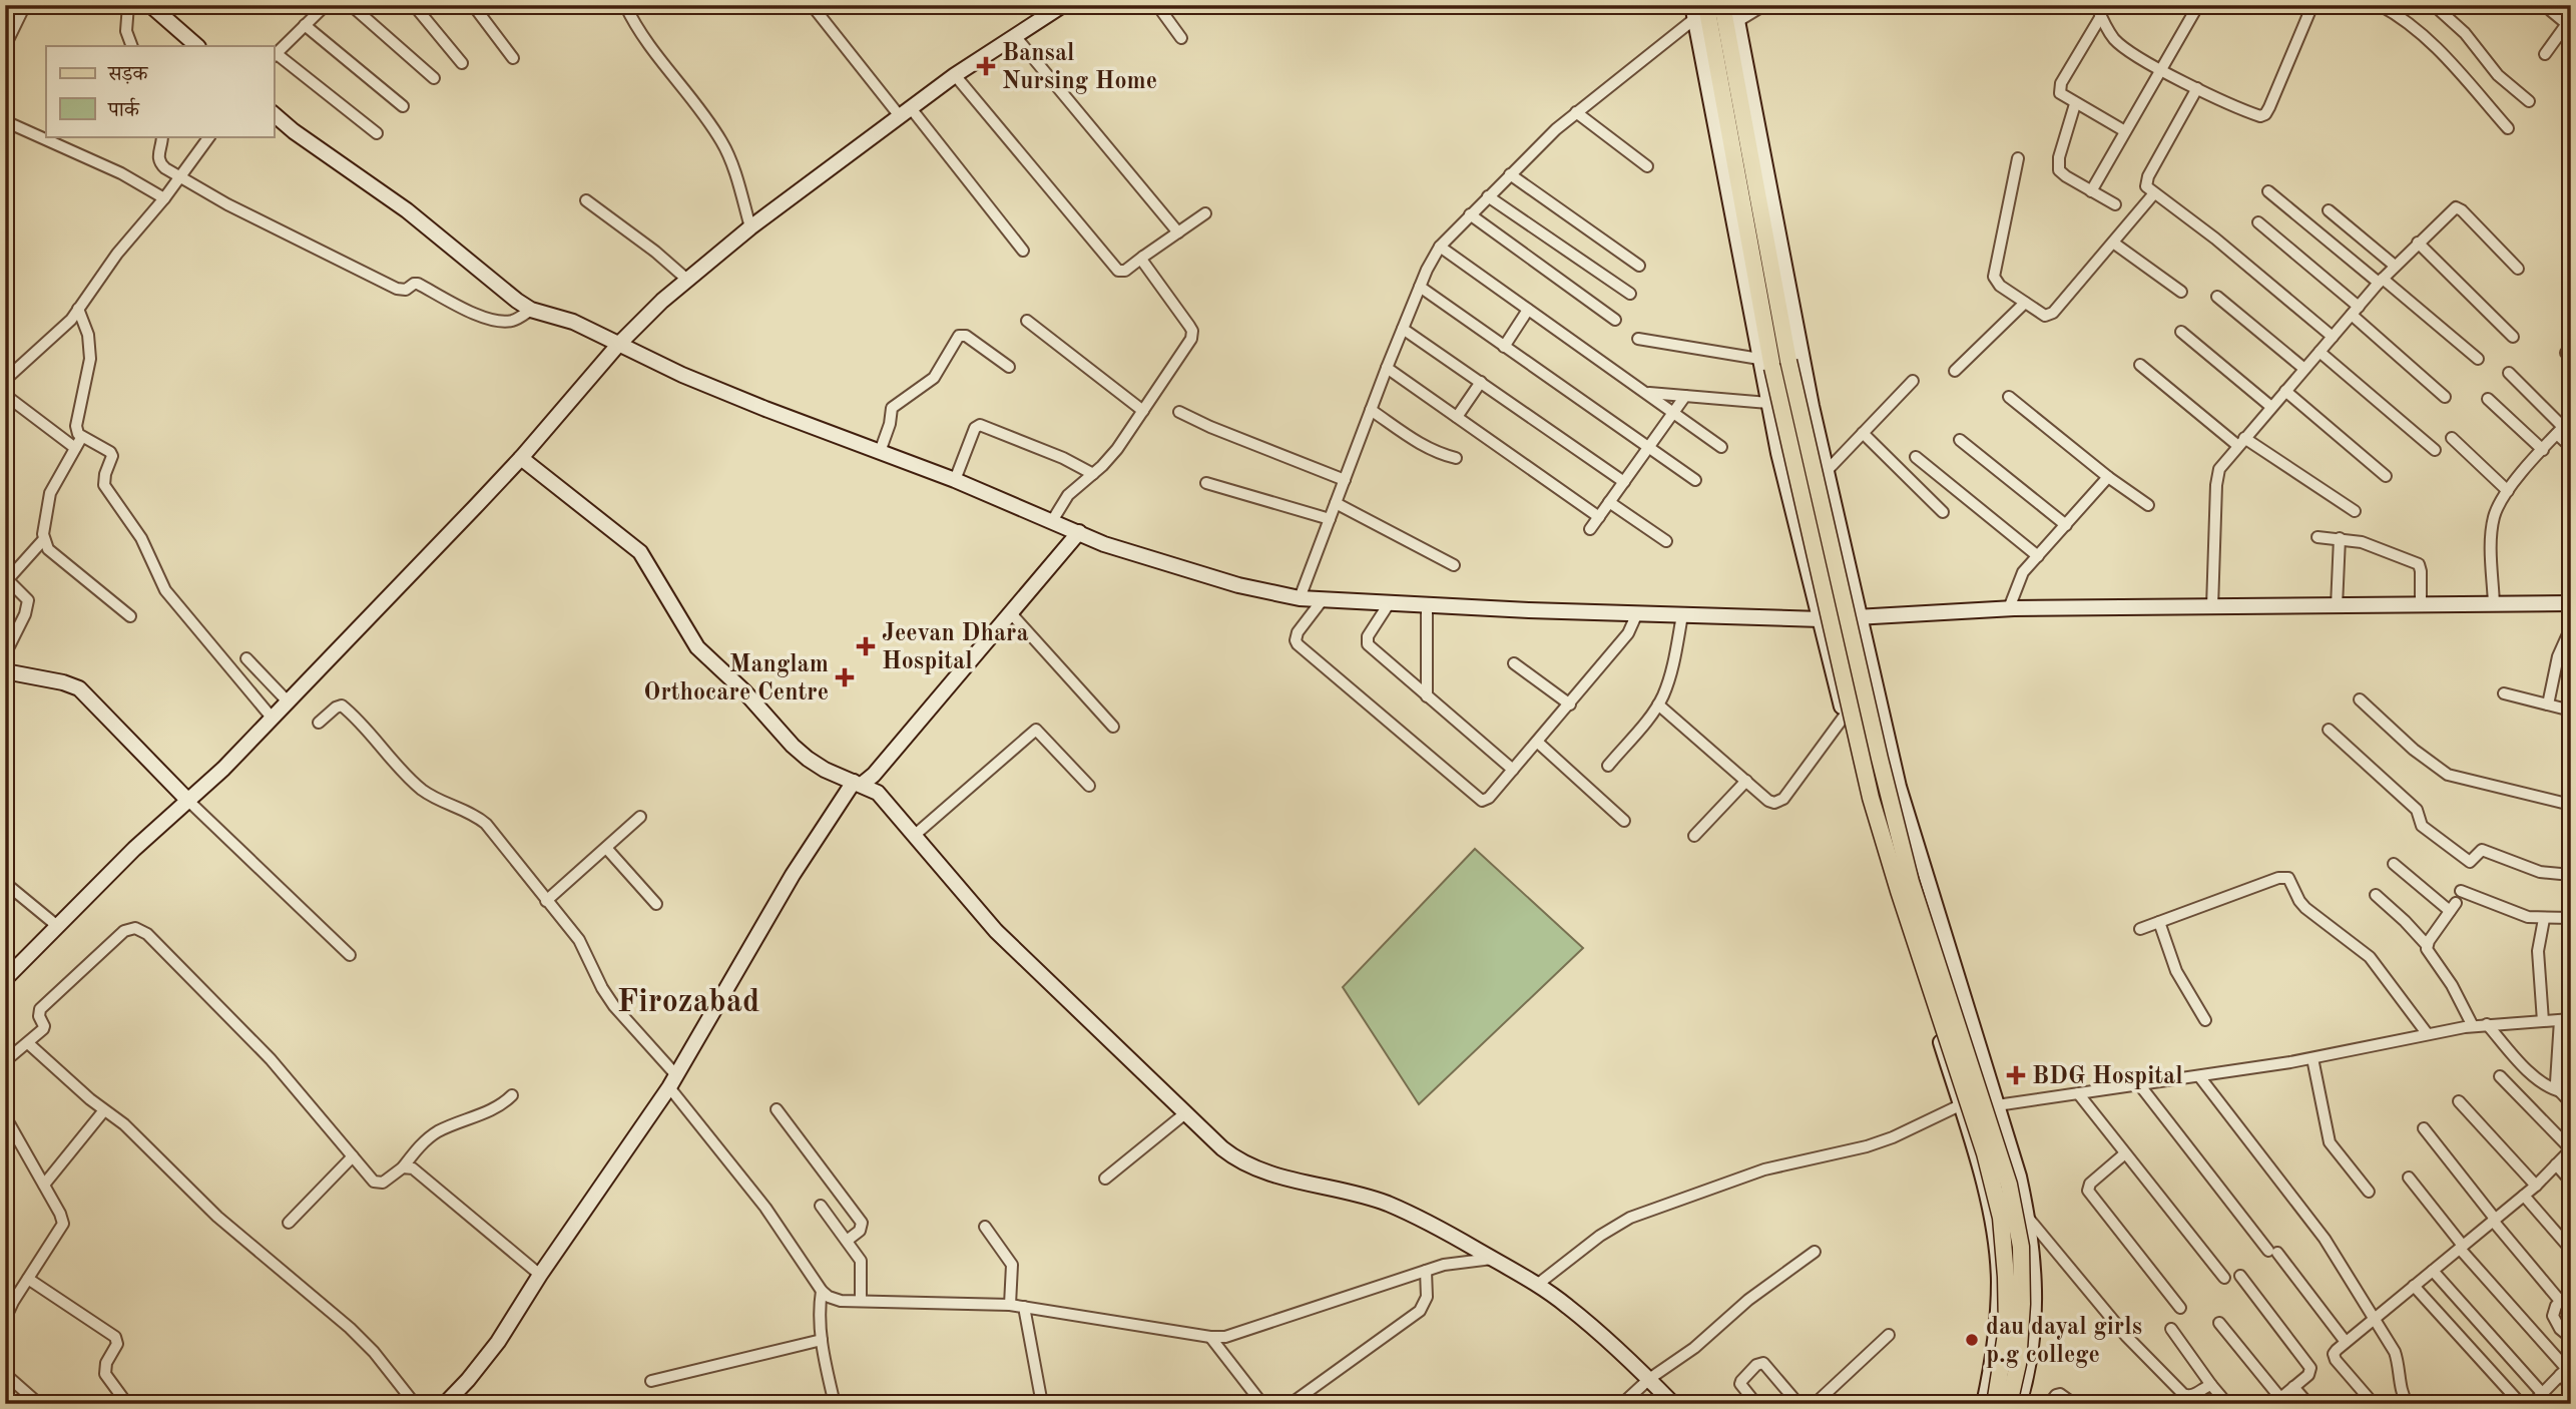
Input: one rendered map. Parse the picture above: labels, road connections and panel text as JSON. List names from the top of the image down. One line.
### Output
{"districts":["Firozabad"],"places":{"health":["Bansal Nursing Home","Jeevan Dhara Hospital","Manglam Orthocare Centre","BDG Hospital"],"other":["dau dayal girls p.g college"]},"legend":["सड़क","पार्क"]}
